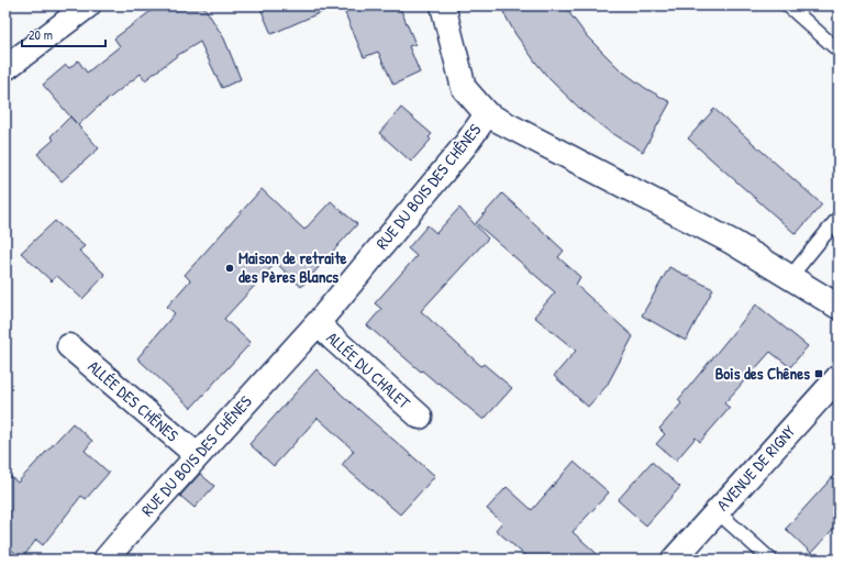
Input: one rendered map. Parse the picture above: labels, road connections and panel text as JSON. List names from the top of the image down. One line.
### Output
{"streets":{"street":["RUE DU BOIS DES CHÊNES","ALLÉE DU CHALET","ALLÉE DES CHÊNES","AVENUE DE RIGNY"]},"crossings":[["RUE DU BOIS DES CHÊNES","ALLÉE DU CHALET"],["RUE DU BOIS DES CHÊNES","ALLÉE DES CHÊNES"]],"places":{"other":["Maison de retraite des Pères Blancs"],"transit":["Bois des Chênes"]},"scale_bar":"20 m"}
